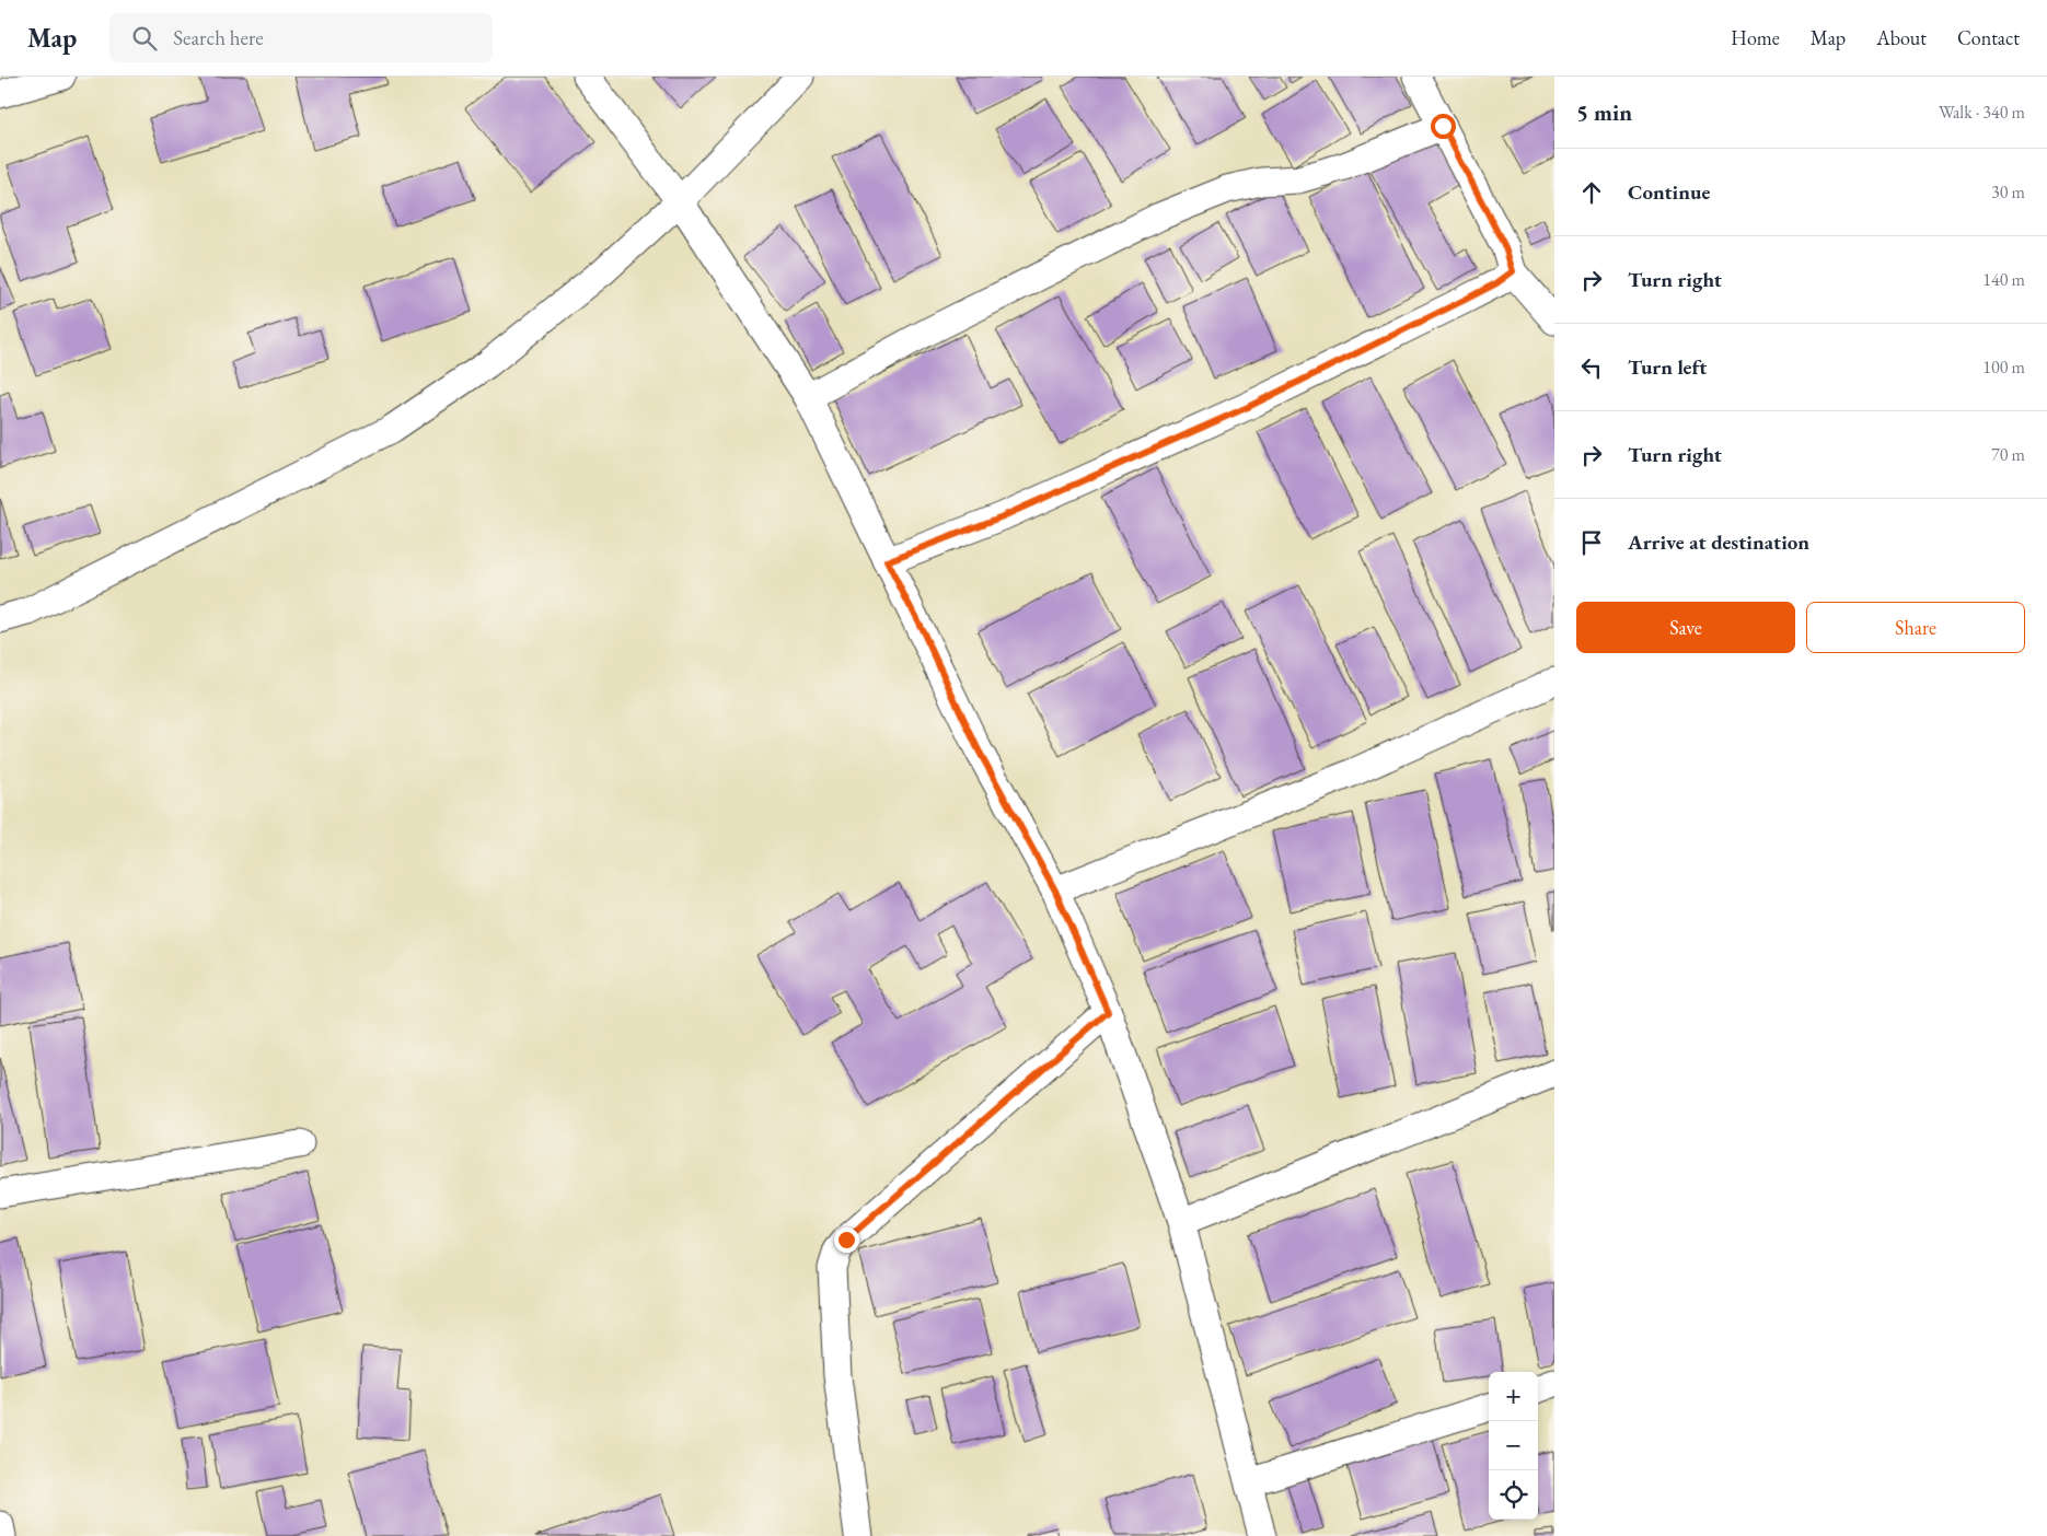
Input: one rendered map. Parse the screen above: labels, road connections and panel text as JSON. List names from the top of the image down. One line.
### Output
{"page":{"header":"Map","search":"Search here","nav":["Home","Map","About","Contact"],"heading":["5 min","Walk · 340 m"],"list":[["Continue","30 m"],["Turn right","140 m"],["Turn left","100 m"],["Turn right","70 m"],"Arrive at destination"],"buttons":["Save","Share"],"map_buttons":["+","−"]}}
